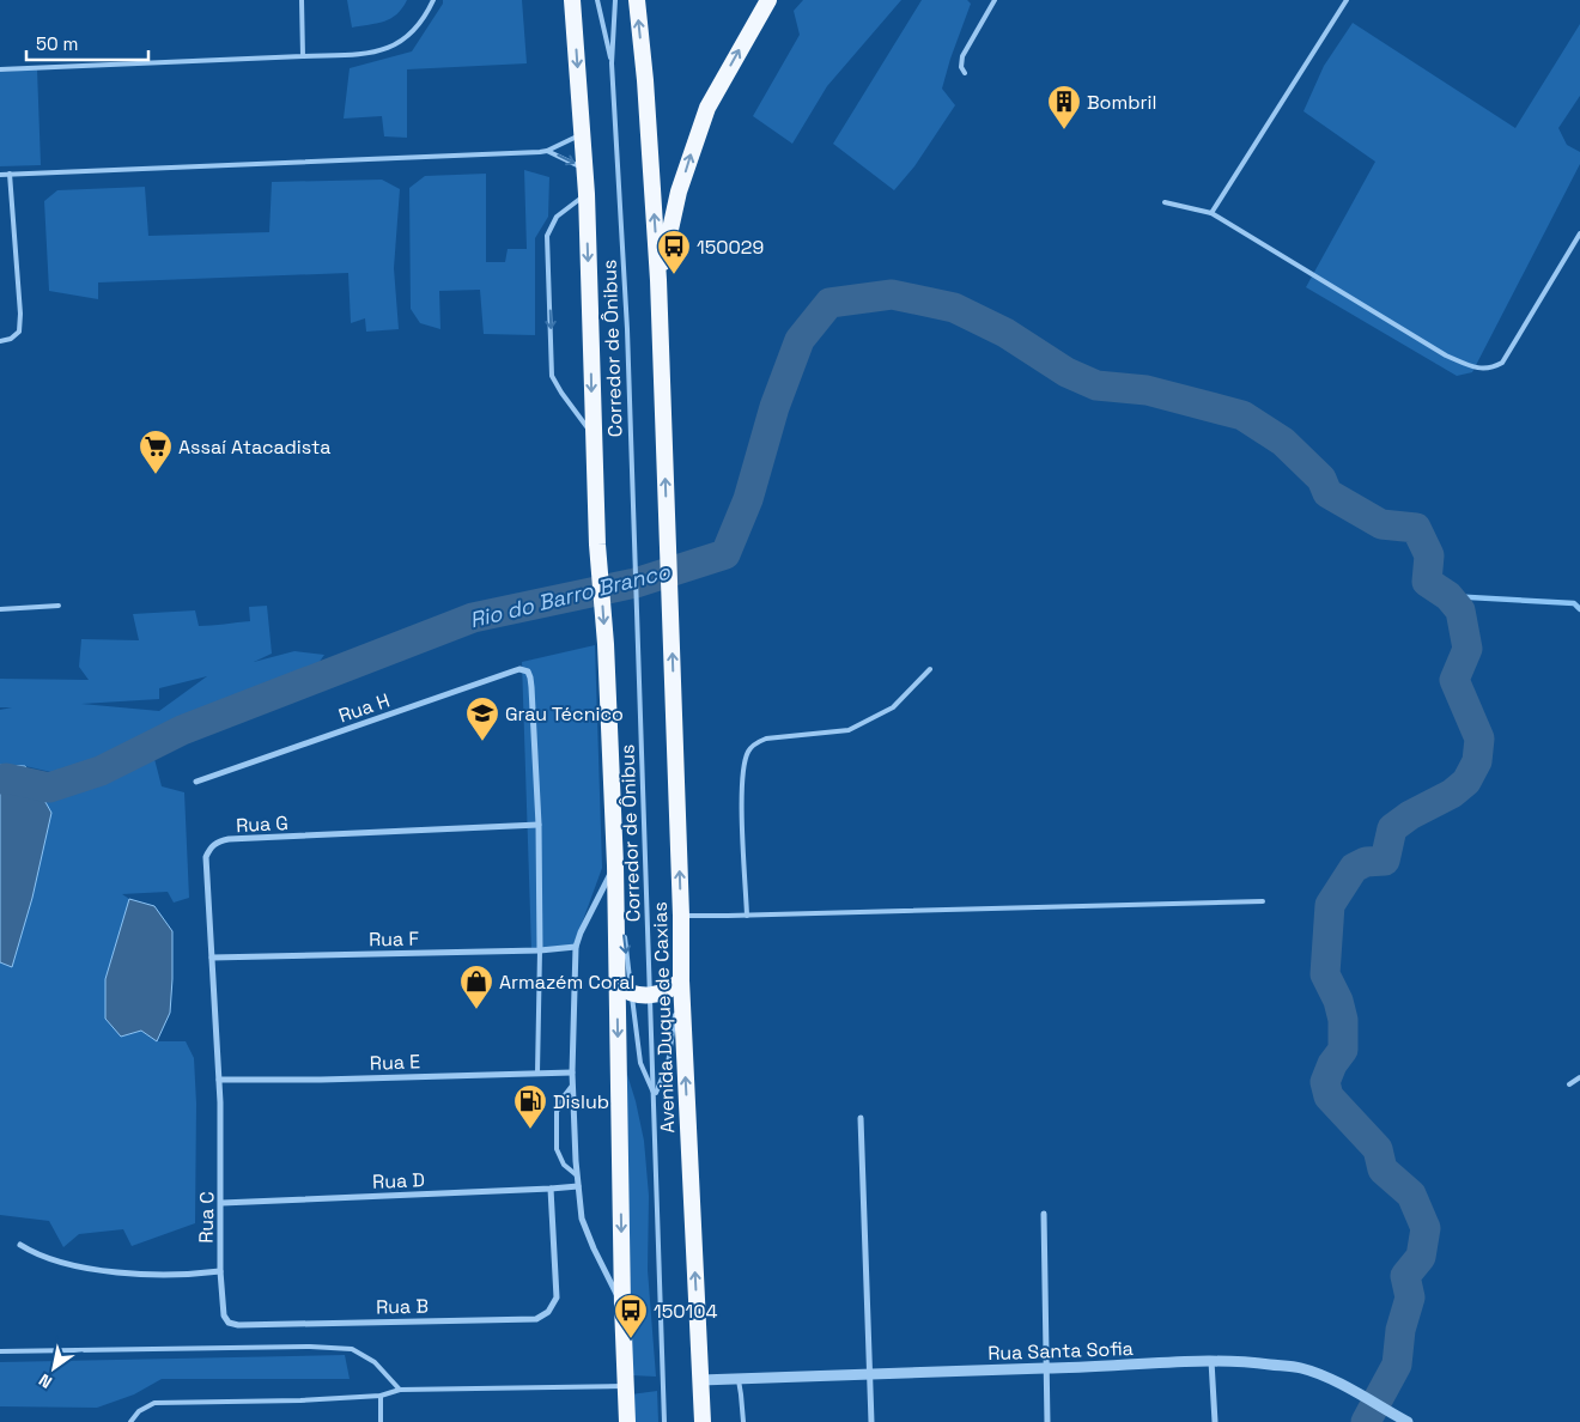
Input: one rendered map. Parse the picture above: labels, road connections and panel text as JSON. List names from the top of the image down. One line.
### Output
{"streets":{"highway":["Avenida Duque de Caxias"],"street":["Rua H","Rua G","Rua F","Rua E","Rua D","Rua C","Rua B","Rua Santa Sofia"],"lane":["Corredor de Ônibus"]},"crossings":[["Rua H","Rua G"],["Rua G","Rua F"],["Rua G","Rua E"],["Rua G","Rua C"],["Avenida Duque de Caxias","Rua Santa Sofia"],["Rua D","Rua C"],["Rua D","Rua B"],["Rua C","Rua B"]],"water":["Rio do Barro Branco"],"places":{"building":["Bombril"],"bus stop":["150029","150104"],"supermarket":["Assaí Atacadista"],"school or university":["Grau Técnico"],"shop":["Armazém Coral"],"fuel station":["Dislub"]},"scale_bar":"50 m","north":"bottom left"}
